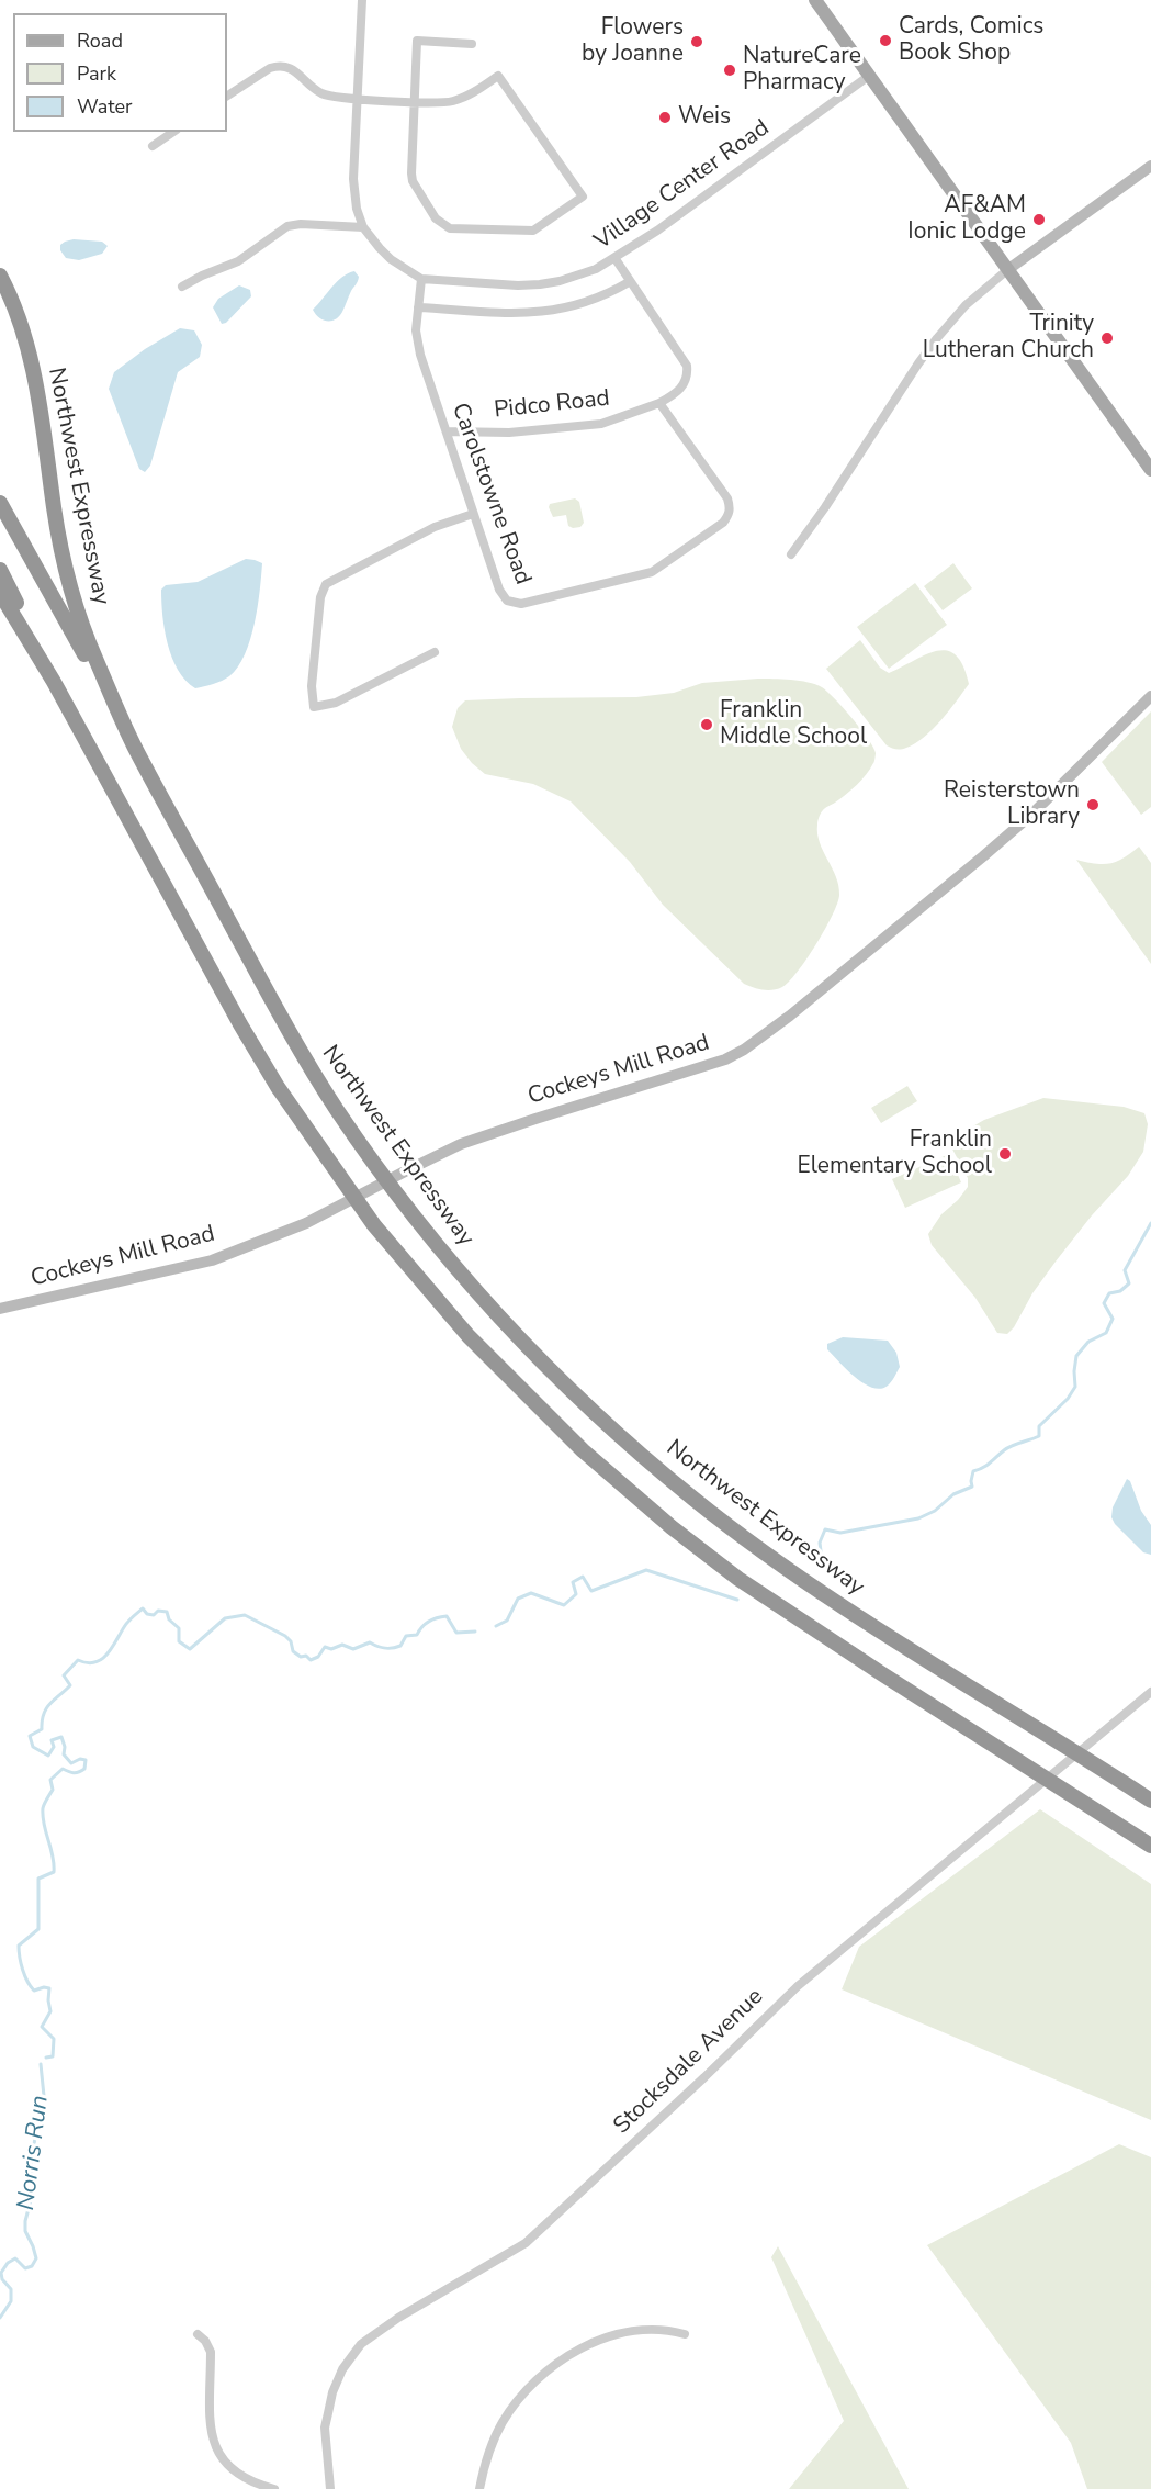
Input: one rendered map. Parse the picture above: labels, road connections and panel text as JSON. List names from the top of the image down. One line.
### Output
{"streets":{"highway":["Northwest Expressway"],"street":["Village Center Road","Pidco Road","Carolstowne Road","Cockeys Mill Road","Stocksdale Avenue"]},"crossings":[["Village Center Road","Carolstowne Road"],["Pidco Road","Carolstowne Road"]],"water":["Norris Run"],"places":["Cards, Comics Book Shop","Flowers by Joanne","NatureCare Pharmacy","Weis","AF&AM Ionic Lodge","Trinity Lutheran Church","Franklin Middle School","Reisterstown Library","Franklin Elementary School"],"legend":["Road","Park","Water"]}
